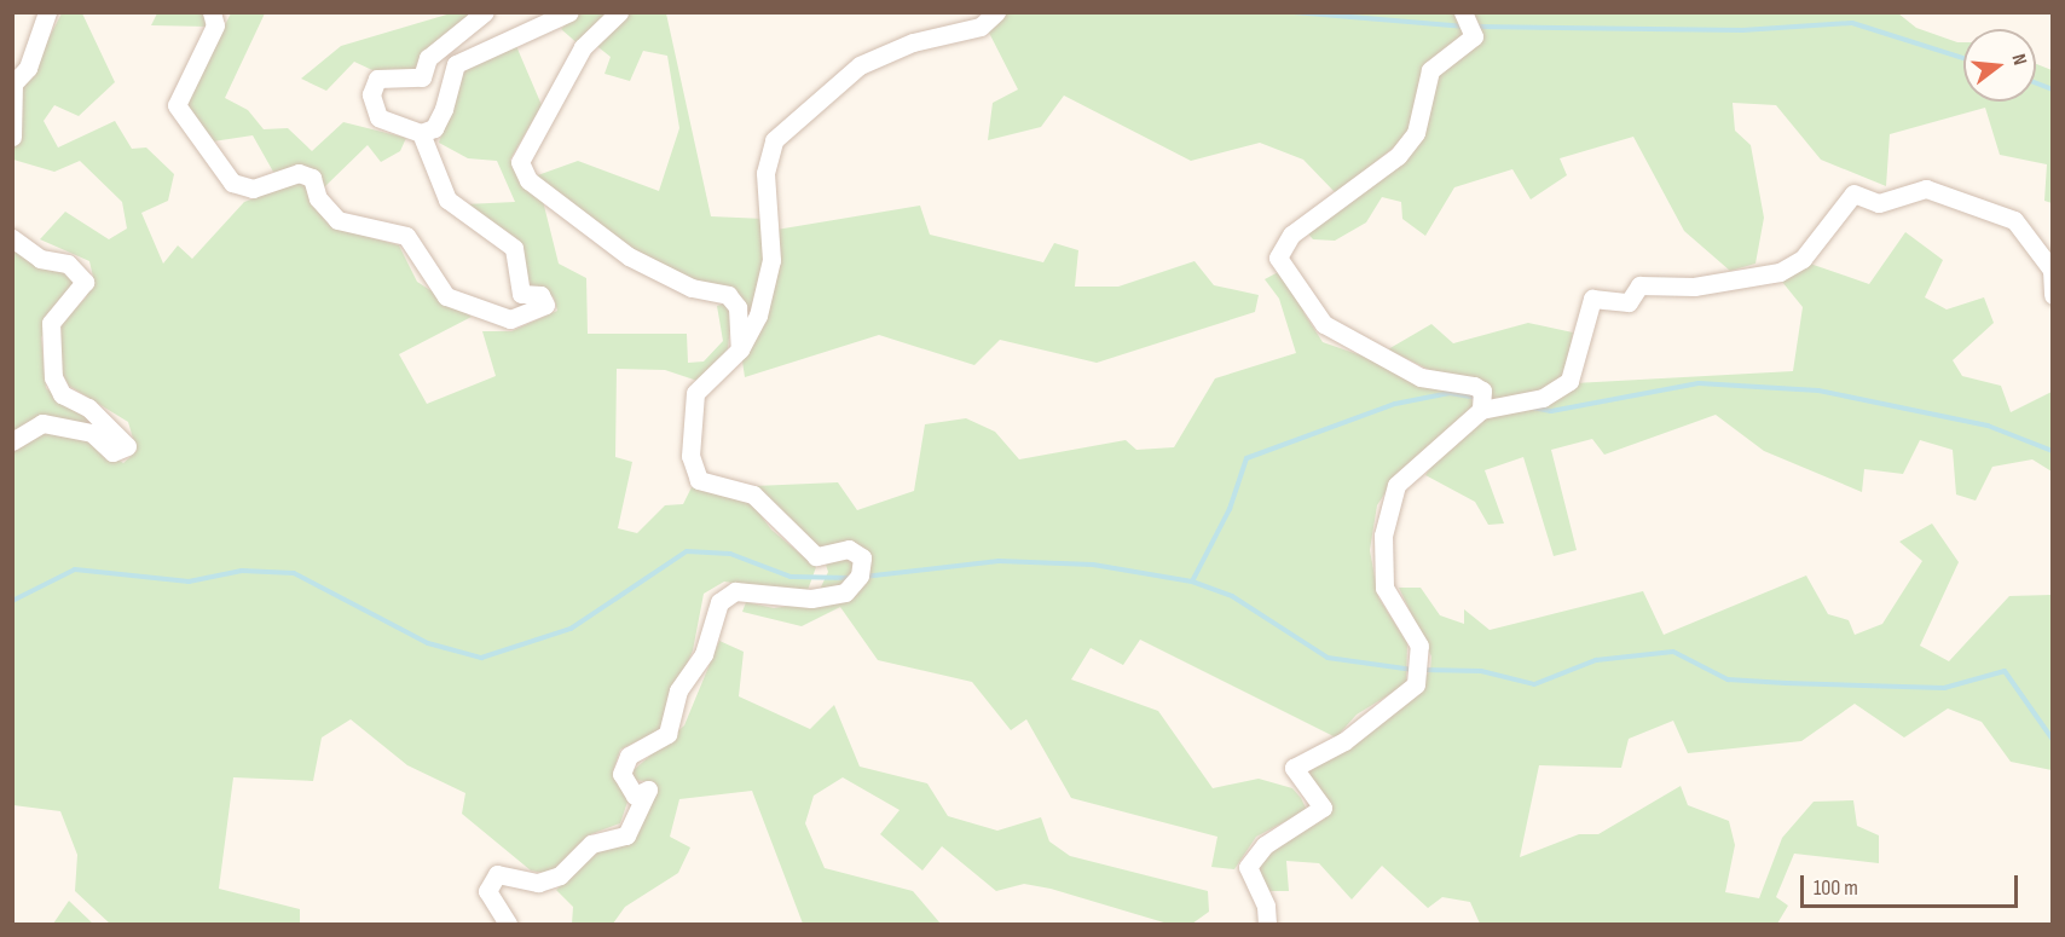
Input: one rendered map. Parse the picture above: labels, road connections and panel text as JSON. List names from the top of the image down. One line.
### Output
{"scale_bar":"100 m","north":"right"}
